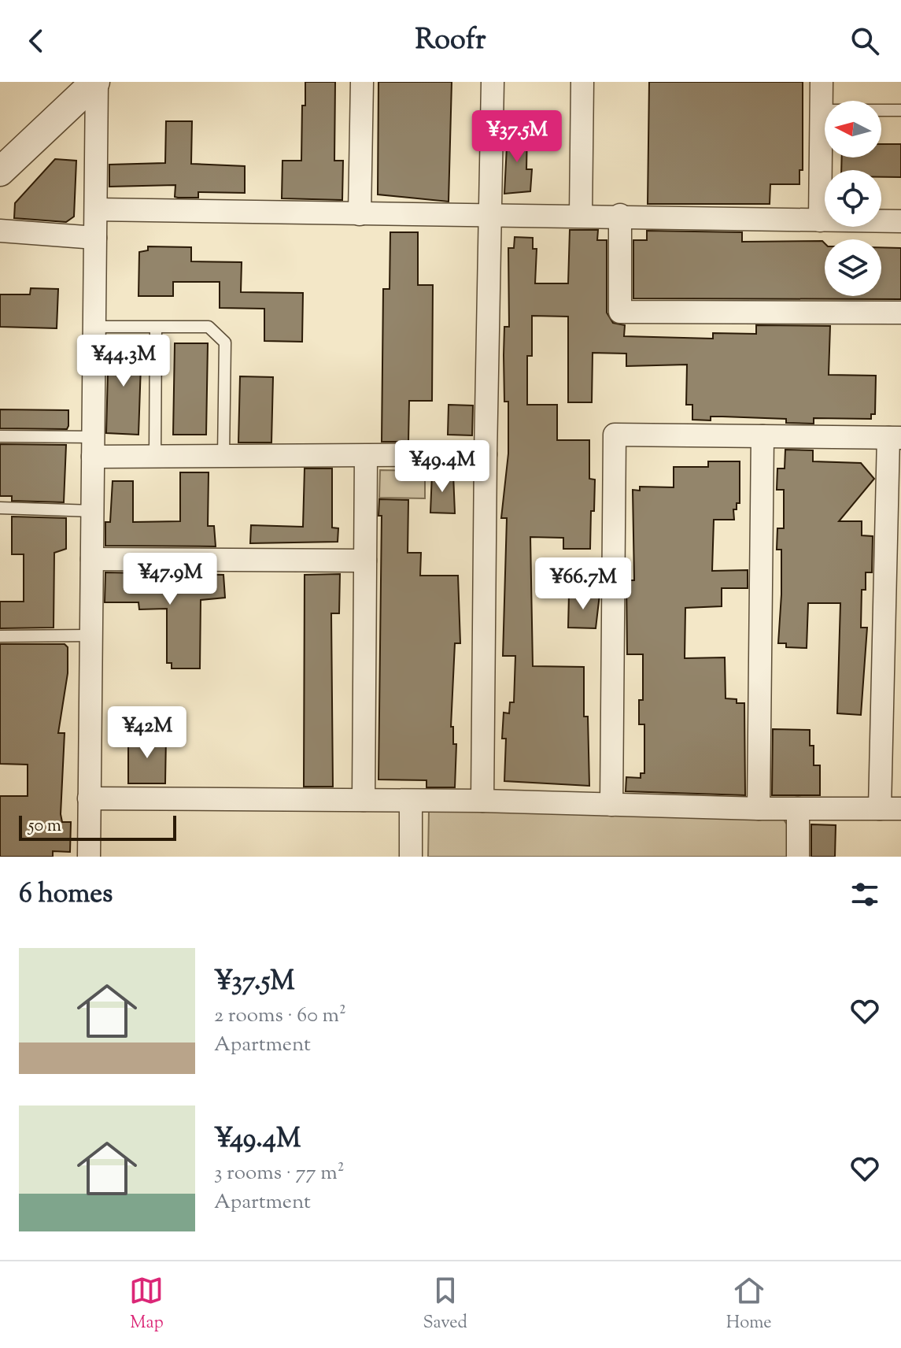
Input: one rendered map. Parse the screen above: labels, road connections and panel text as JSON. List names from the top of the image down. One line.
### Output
{"scale_bar":"50 m","north":"left","page":{"header":"Roofr","price":["¥37.5M","¥44.3M","¥49.4M","¥47.9M","¥66.7M","¥42M"],"scale":"50 m","heading":"6 homes","list":[{"name":"¥37.5M","note":"2 rooms · 60 m² · Apartment"},{"name":"¥49.4M","note":"3 rooms · 77 m² · Apartment"}],"tabs":["Map","Saved","Home"]}}
